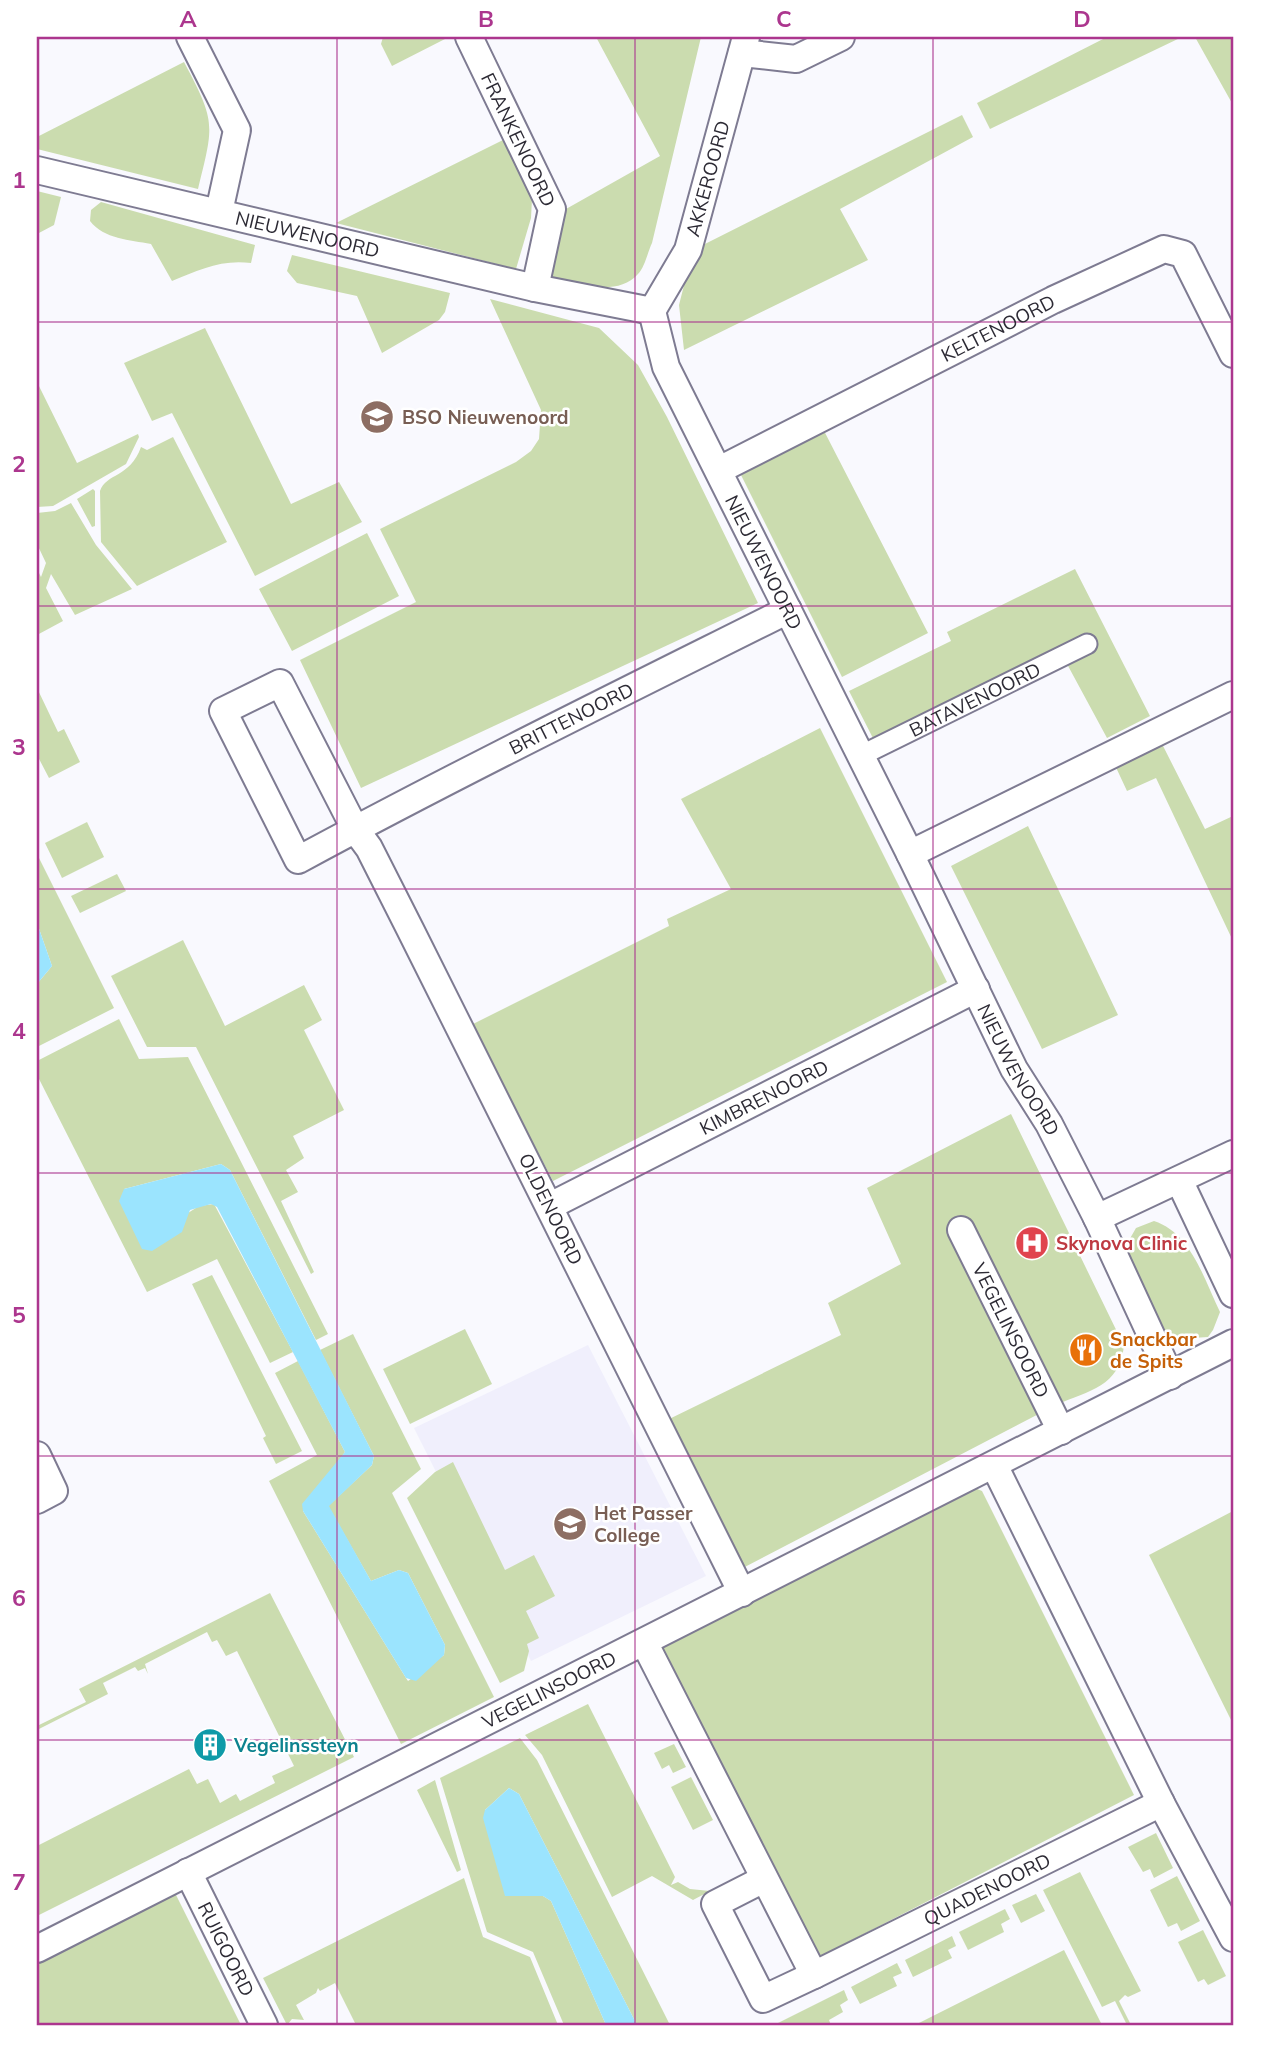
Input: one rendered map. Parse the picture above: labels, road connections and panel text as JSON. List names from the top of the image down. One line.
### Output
{"streets":{"street":["FRANKENOORD","AKKEROORD","NIEUWENOORD","KELTENOORD","BATAVENOORD","BRITTENOORD","KIMBRENOORD","OLDENOORD","VEGELINSOORD","QUADENOORD","RUIGOORD"]},"crossings":[["FRANKENOORD","NIEUWENOORD"],["AKKEROORD","NIEUWENOORD"],["NIEUWENOORD","KELTENOORD"],["NIEUWENOORD","BATAVENOORD"],["NIEUWENOORD","BRITTENOORD"],["NIEUWENOORD","KIMBRENOORD"],["NIEUWENOORD","VEGELINSOORD"],["BRITTENOORD","OLDENOORD"],["KIMBRENOORD","OLDENOORD"],["OLDENOORD","VEGELINSOORD"],["VEGELINSOORD","RUIGOORD"]],"places":{"school or university":["BSO Nieuwenoord","Het Passer College"],"hospital":["Skynova Clinic"],"restaurant":["Snackbar de Spits"],"building":["Vegelinssteyn"]},"grid":{"columns":["A","B","C","D"],"rows":["1","2","3","4","5","6","7"]}}
